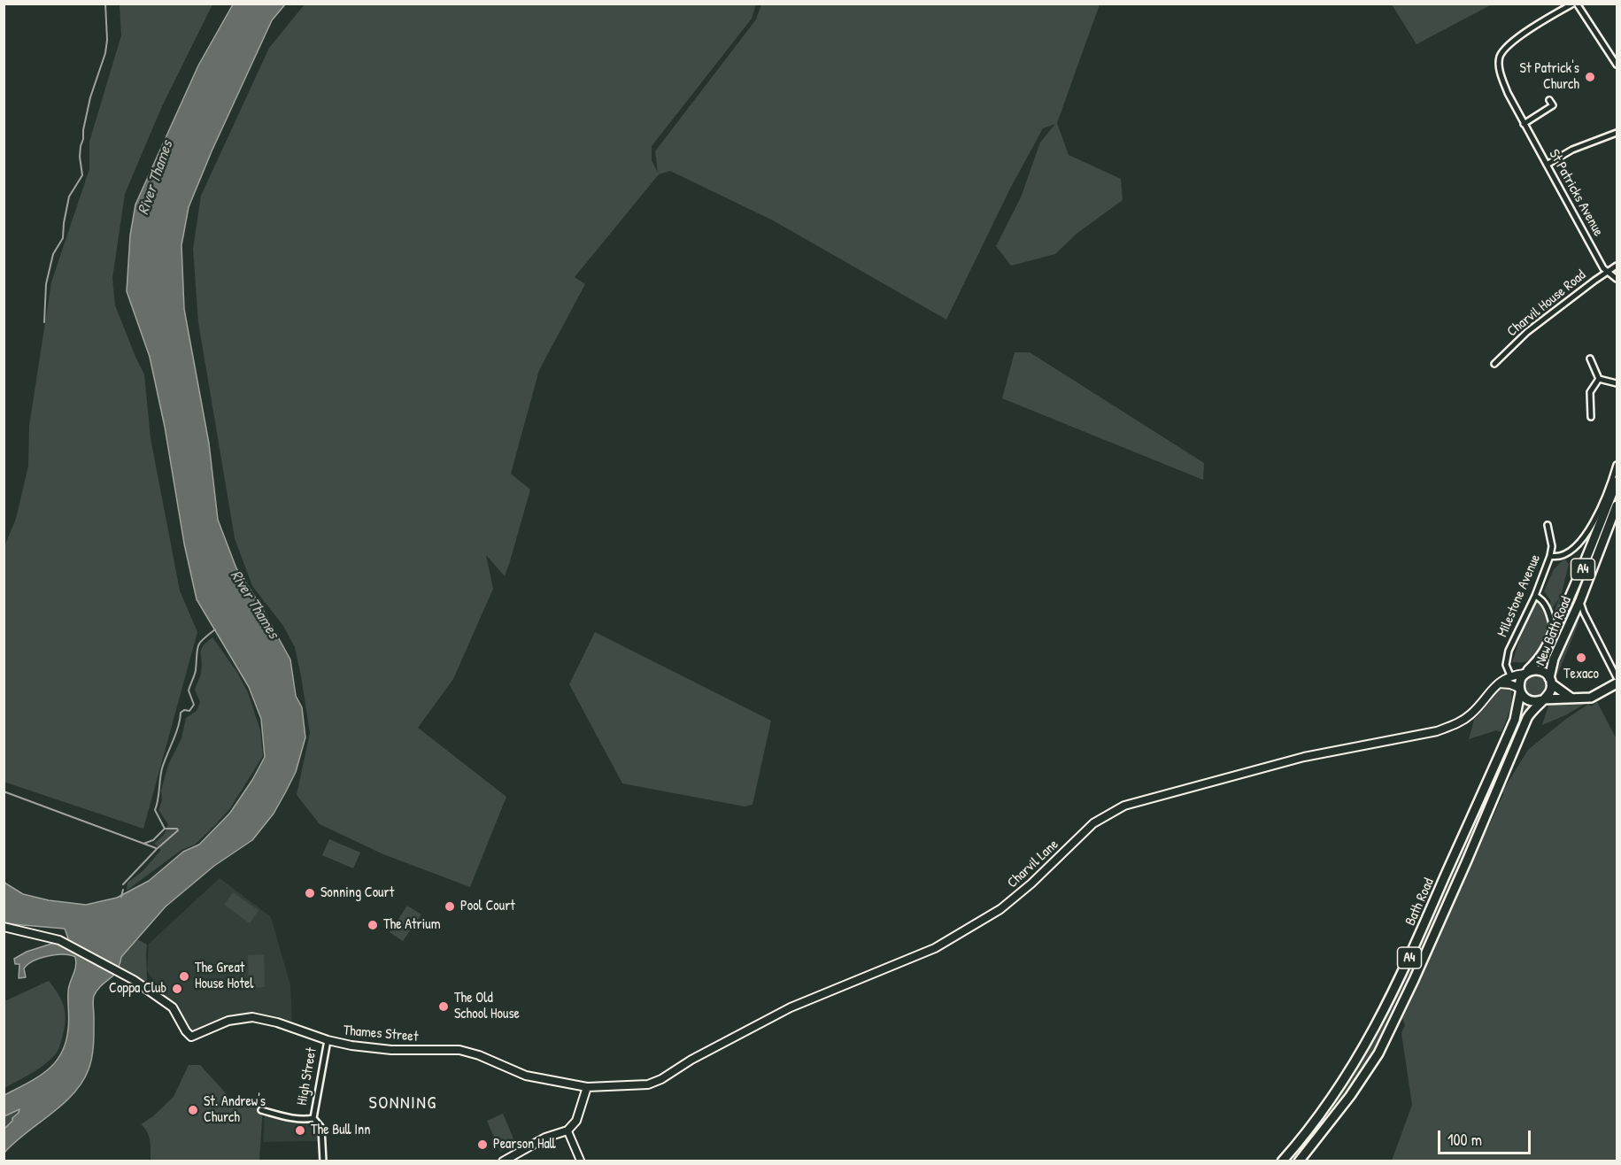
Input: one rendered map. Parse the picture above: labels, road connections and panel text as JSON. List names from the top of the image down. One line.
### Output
{"streets":{"main road":["A4","New Bath Road","Charvil Lane","Bath Road","Thames Street"],"street":["St Patricks Avenue","Charvil House Road","Milestone Avenue","High Street"]},"crossings":[["St Patricks Avenue","Charvil House Road"],["Milestone Avenue","Charvil Lane"],["New Bath Road","Charvil Lane"],["New Bath Road","Bath Road"],["Charvil Lane","Bath Road"],["Charvil Lane","Thames Street"],["Thames Street","High Street"]],"districts":["SONNING"],"water":["River Thames"],"places":["St Patrick's Church","Texaco","Sonning Court","Pool Court","The Atrium","The Great House Hotel","Coppa Club","The Old School House","St. Andrew's Church","The Bull Inn","Pearson Hall"],"scale_bar":"100 m"}
